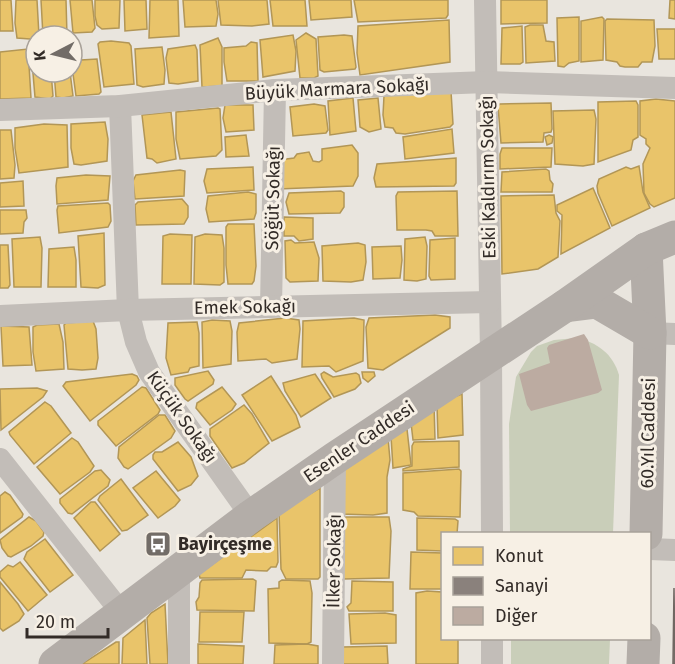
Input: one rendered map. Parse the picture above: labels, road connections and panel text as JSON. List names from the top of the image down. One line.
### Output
{"streets":{"main road":["60.Yıl Caddesi","Esenler Caddesi"],"street":["Büyük Marmara Sokağı","Eski Kaldırım Sokağı","Söğüt Sokağı","Emek Sokağı","Küçük Sokağı","İlker Sokağı"]},"crossings":[["Büyük Marmara Sokağı","Eski Kaldırım Sokağı"],["Büyük Marmara Sokağı","Söğüt Sokağı"],["Büyük Marmara Sokağı","Küçük Sokağı"],["Eski Kaldırım Sokağı","Emek Sokağı"],["Eski Kaldırım Sokağı","Esenler Caddesi"],["Söğüt Sokağı","Emek Sokağı"],["Emek Sokağı","Küçük Sokağı"],["Küçük Sokağı","Esenler Caddesi"],["60.Yıl Caddesi","Esenler Caddesi"],["Esenler Caddesi","İlker Sokağı"]],"places":{"bus stop":["Bayirçeşme"]},"legend":["Konut","Sanayi","Diğer"],"scale_bar":"20 m","north":"left"}
